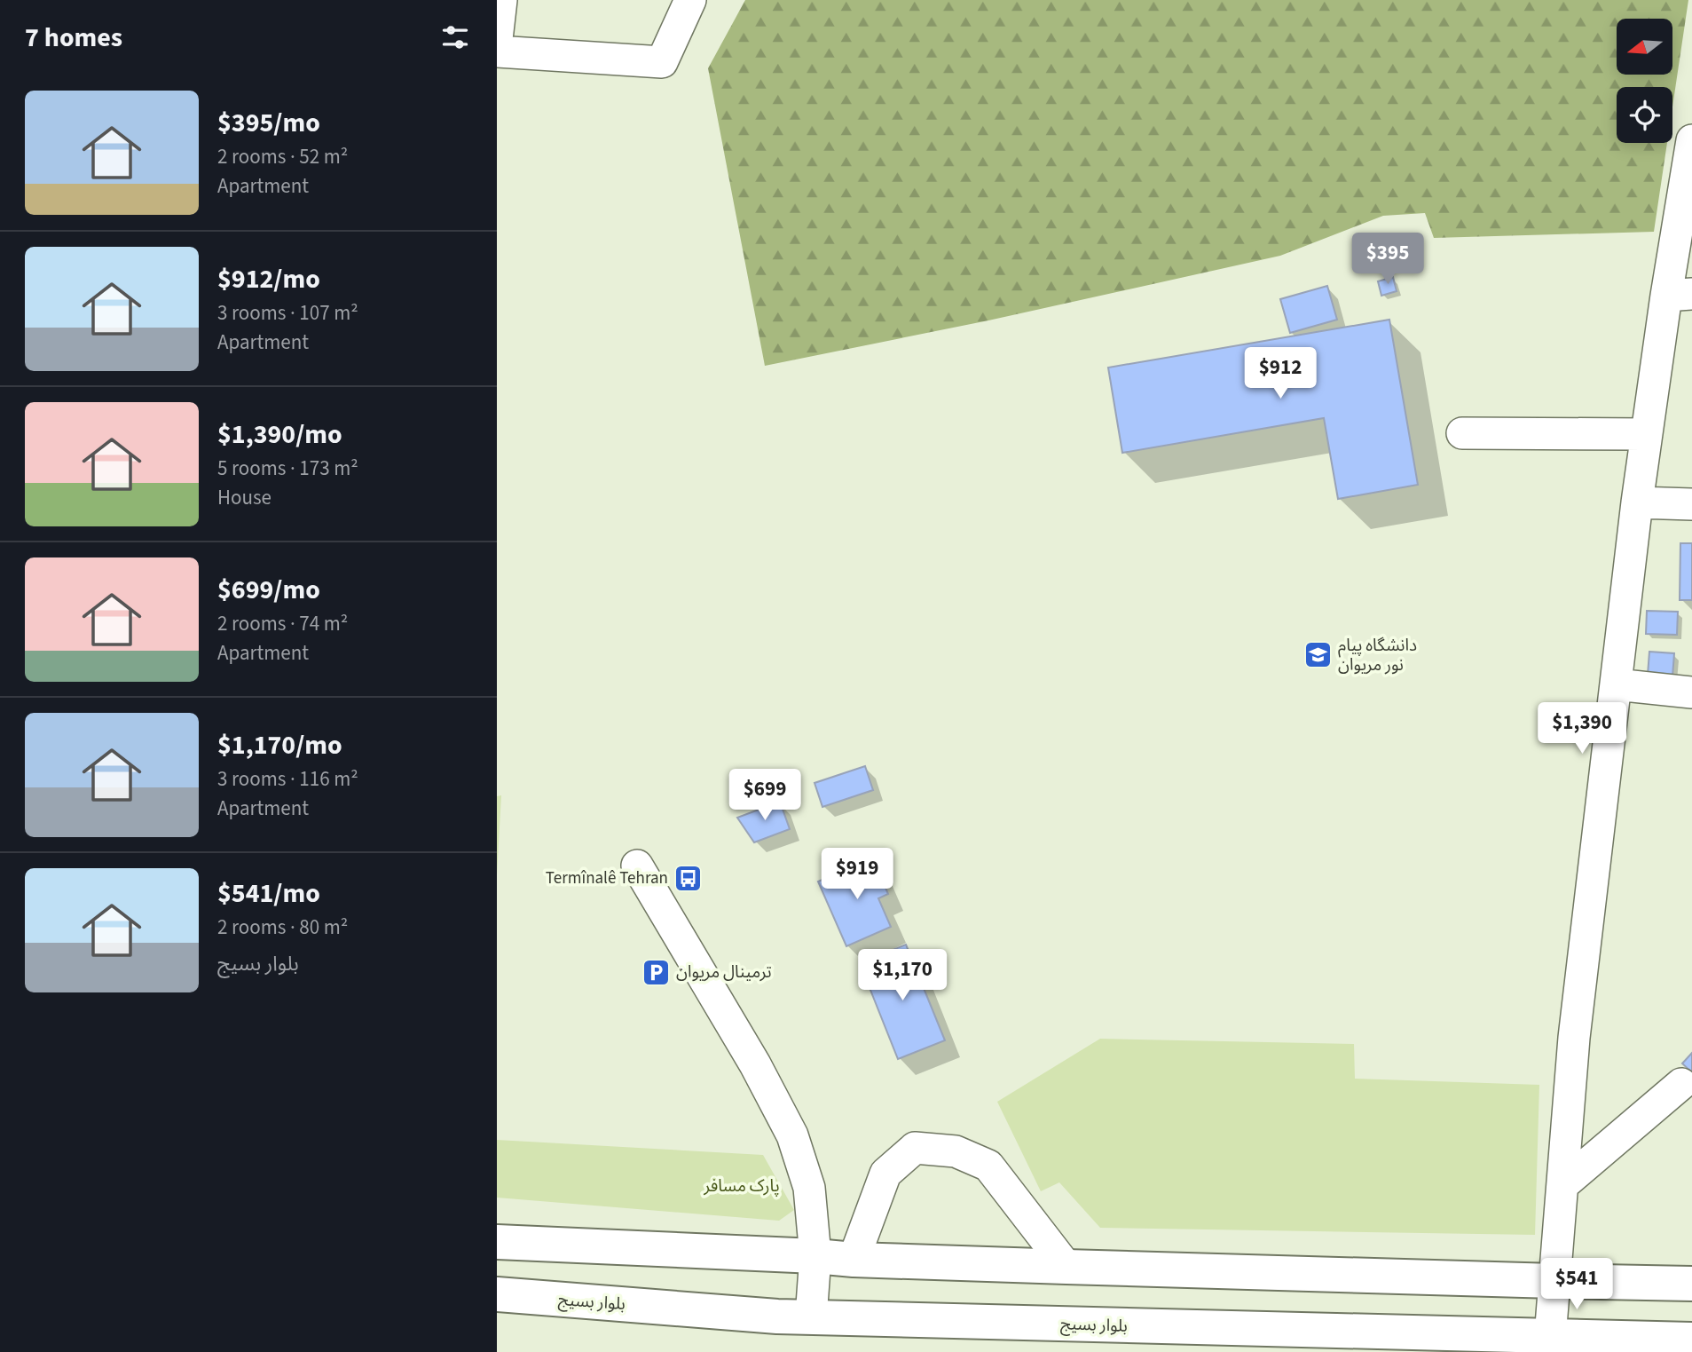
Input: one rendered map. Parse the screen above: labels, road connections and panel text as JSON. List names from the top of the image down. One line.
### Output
{"streets":{"main road":["بلوار بسیج"]},"parks":["پارک مسافر"],"places":{"school or university":["دانشگاه پیام نور مریوان"],"bus stop":["Termînalê Tehran"],"parking":["ترمینال مریوان"]},"north":"left","page":{"heading":"7 homes","list":[{"name":"$395/mo","note":"2 rooms · 52 m² · Apartment"},{"name":"$912/mo","note":"3 rooms · 107 m² · Apartment"},{"name":"$1,390/mo","note":"5 rooms · 173 m² · House"},{"name":"$699/mo","note":"2 rooms · 74 m² · Apartment"},{"name":"$1,170/mo","note":"3 rooms · 116 m² · Apartment"},{"name":"$541/mo","note":"2 rooms · 80 m² · بلوار بسیج"}],"price":["$395","$912","$1,390","$699","$919","$1,170","$541"]}}
